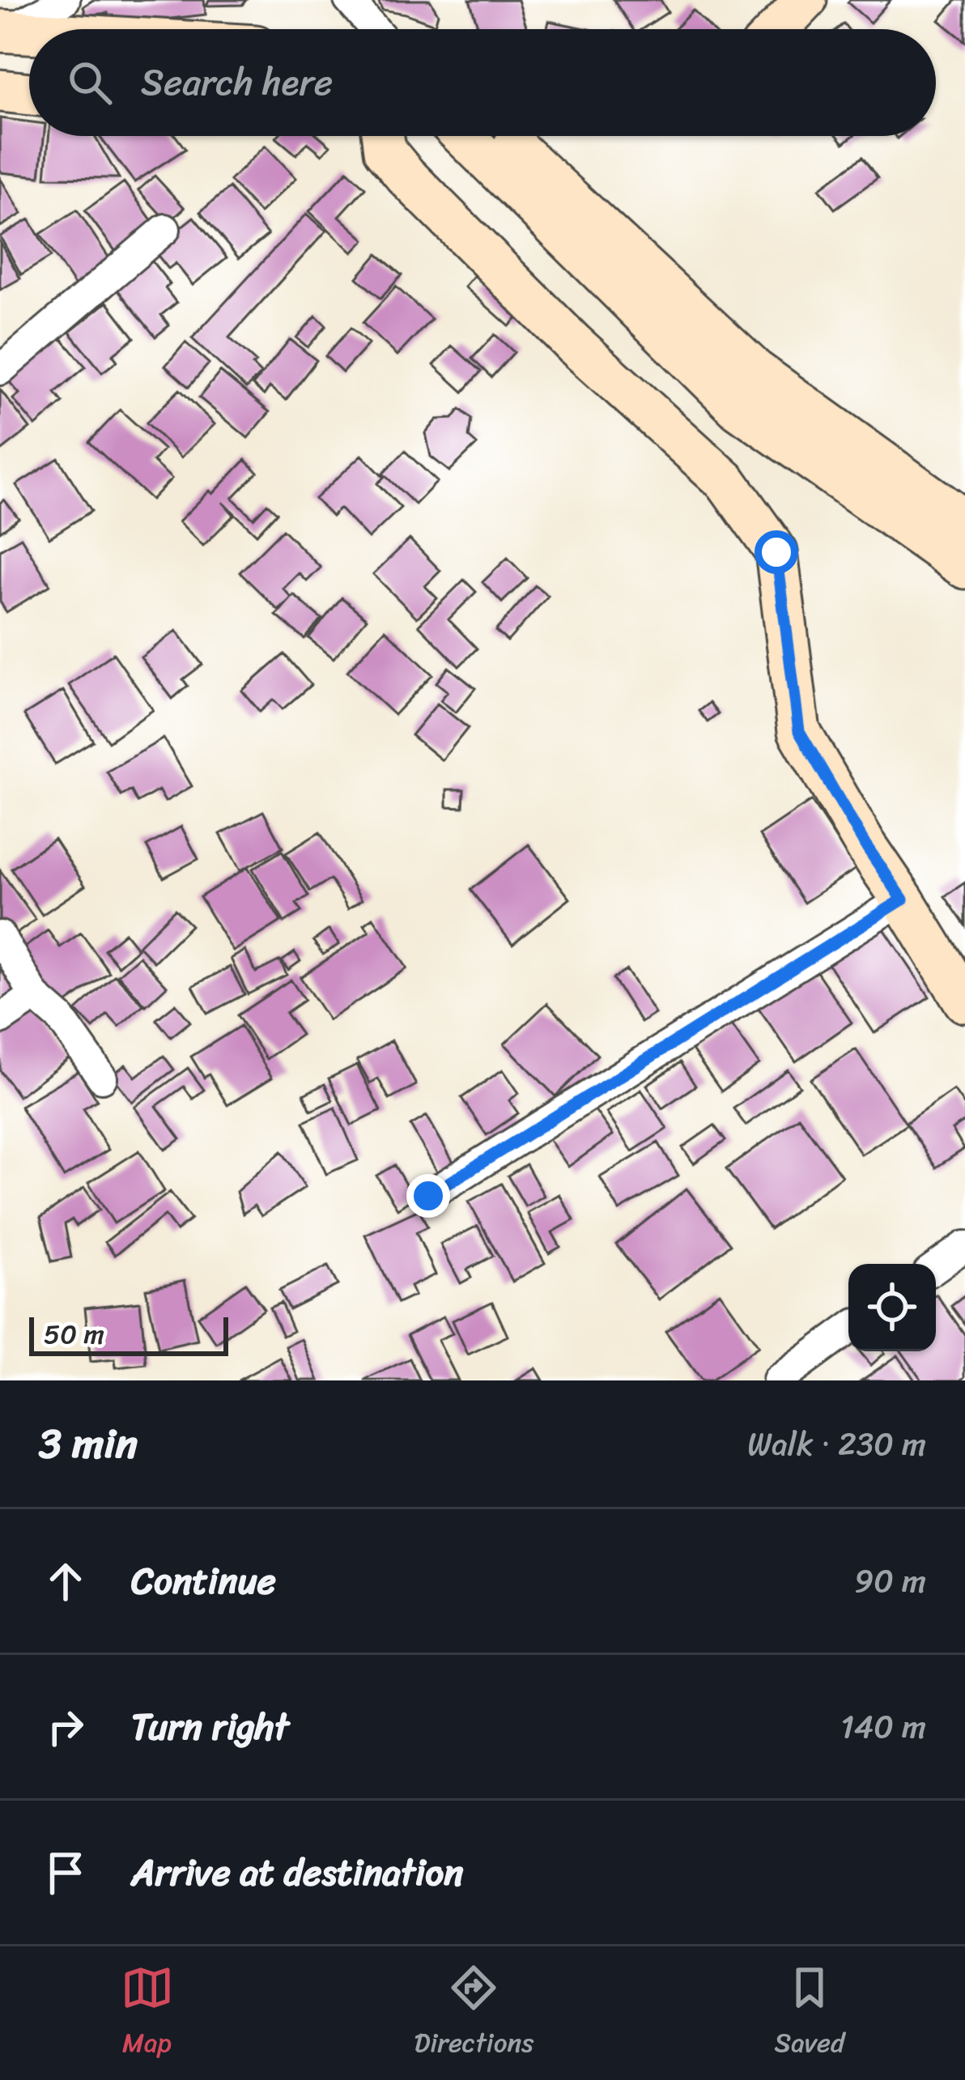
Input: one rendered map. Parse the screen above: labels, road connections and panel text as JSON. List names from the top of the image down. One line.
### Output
{"scale_bar":"50 m","page":{"search":"Search here","scale":"50 m","heading":["3 min","Walk · 230 m"],"list":[["Continue","90 m"],["Turn right","140 m"],"Arrive at destination"],"nav":["Map","Directions","Saved"]}}
